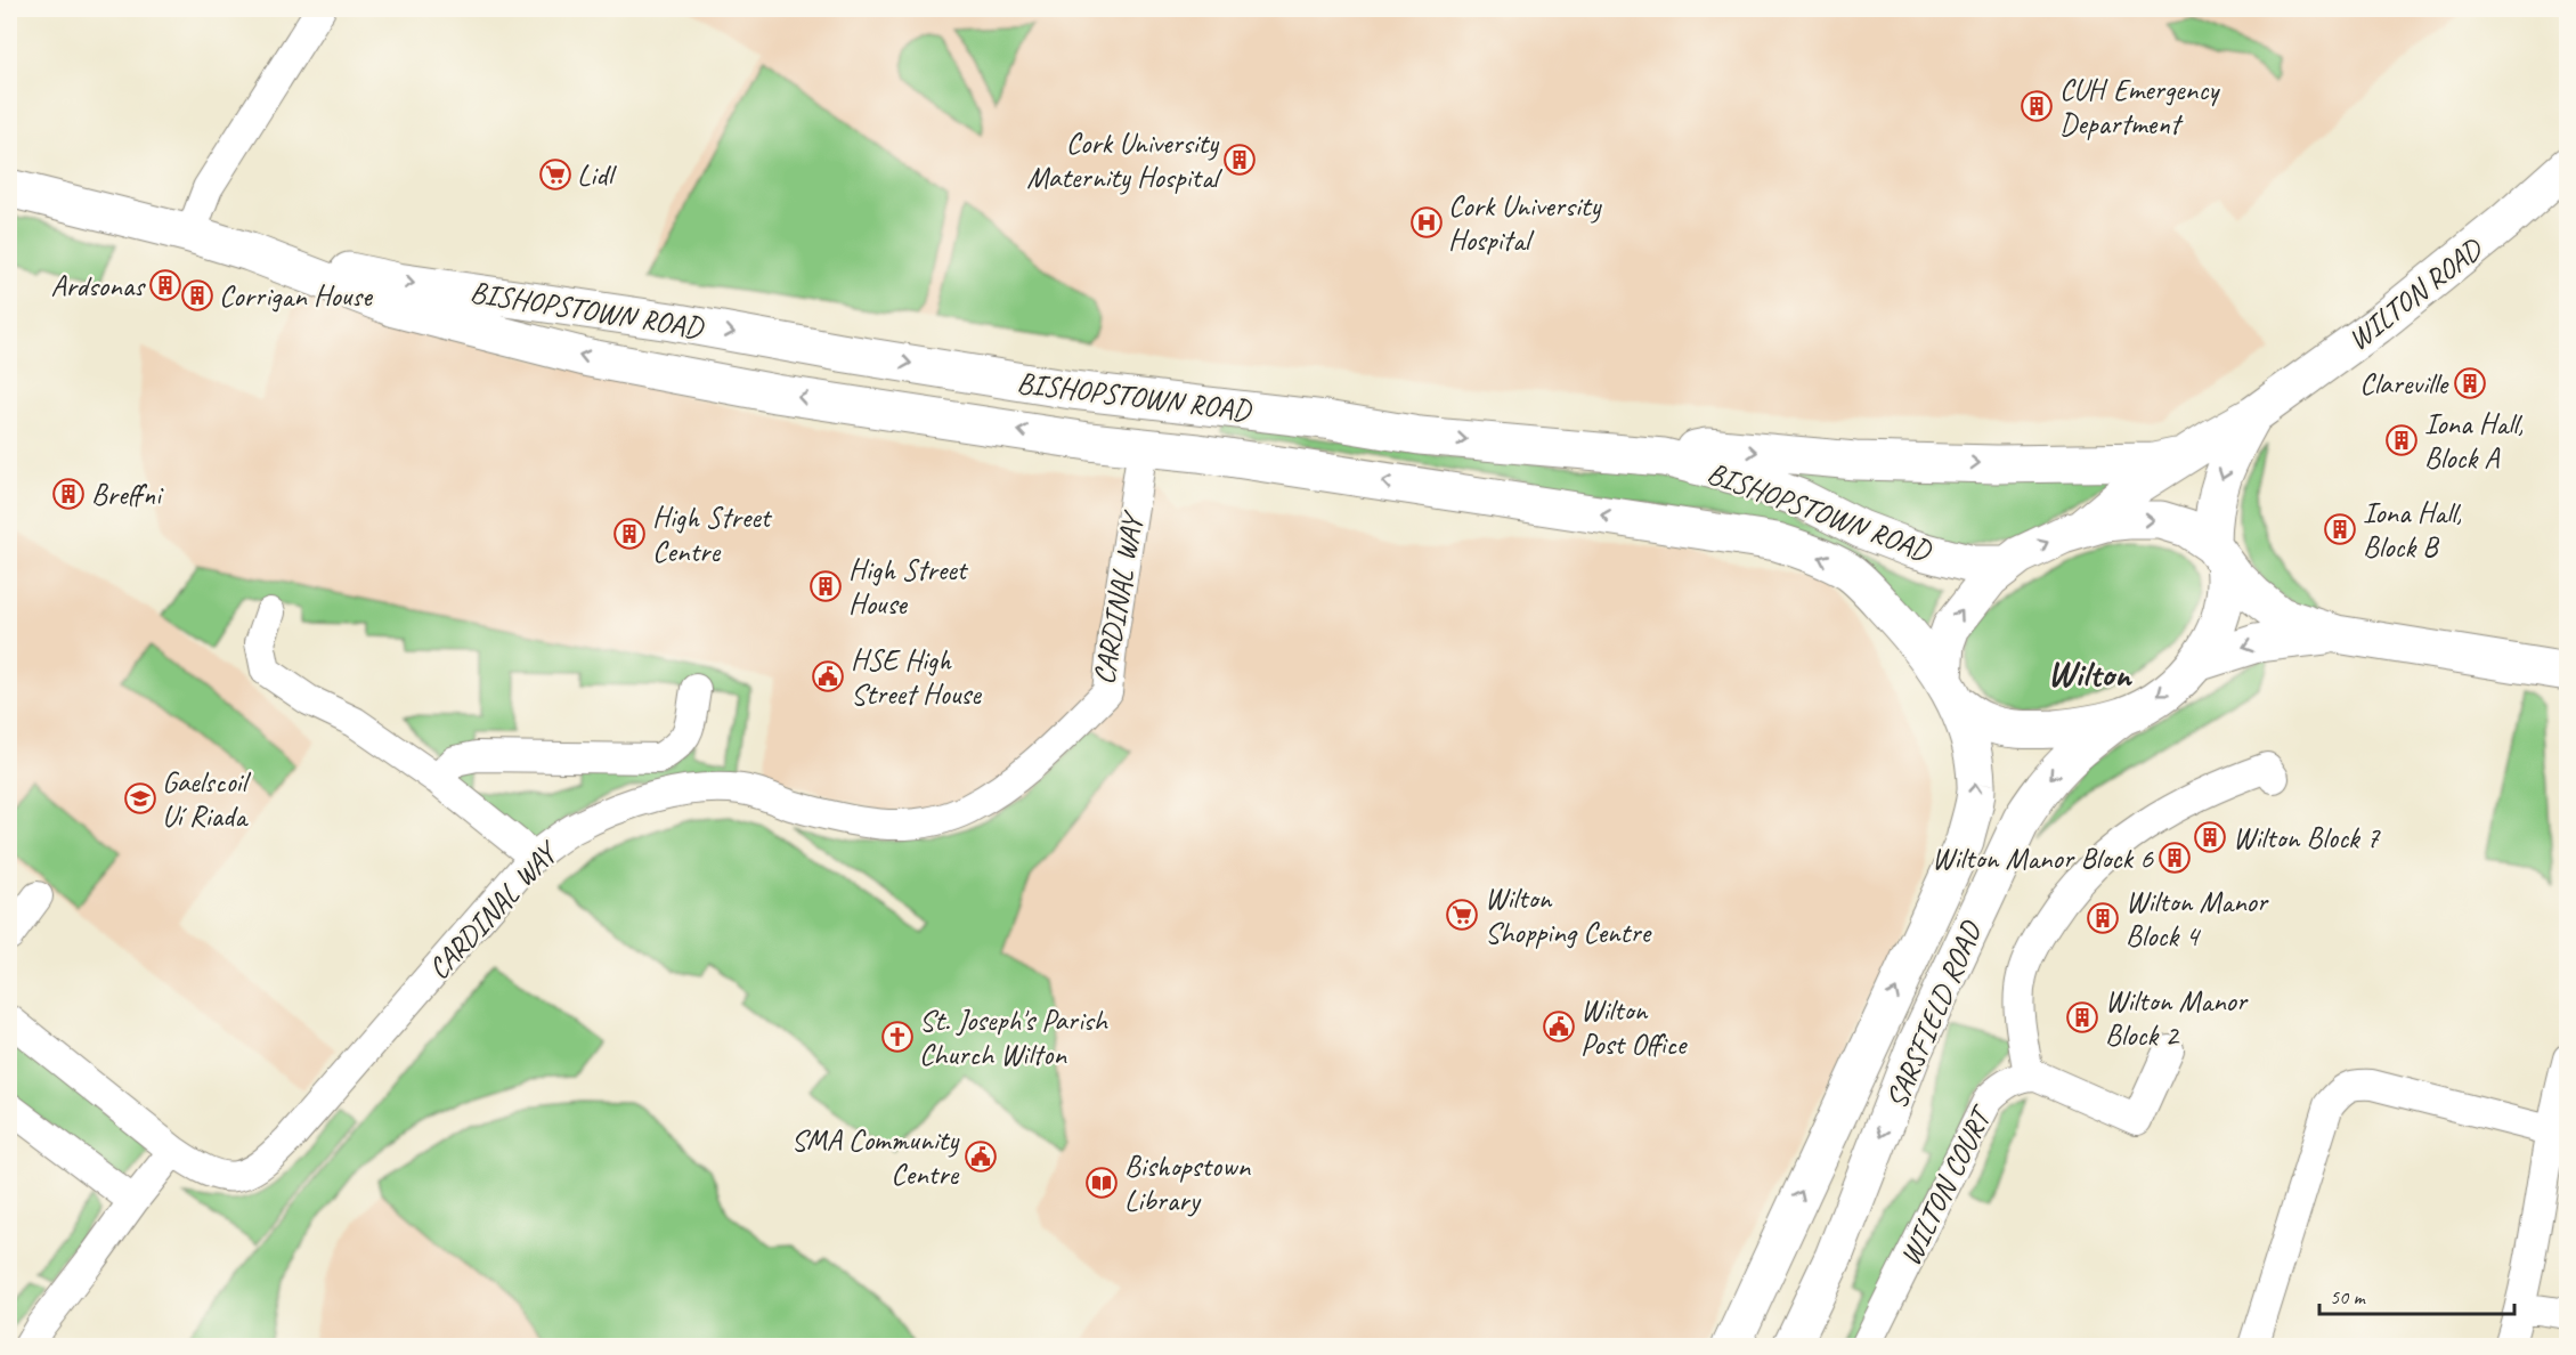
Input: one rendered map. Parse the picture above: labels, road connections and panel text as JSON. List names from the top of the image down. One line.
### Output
{"streets":{"main road":["WILTON ROAD","BISHOPSTOWN ROAD","SARSFIELD ROAD"],"street":["CARDINAL WAY","WILTON COURT"]},"crossings":[["BISHOPSTOWN ROAD","CARDINAL WAY"],["BISHOPSTOWN ROAD","SARSFIELD ROAD"]],"districts":["Wilton"],"places":{"building":["CUH Emergency Department","Cork University Maternity Hospital","Ardsonas","Corrigan House","Clareville","Iona Hall, Block A","Breffni","Iona Hall, Block B","High Street Centre","High Street House","Wilton Block 7","Wilton Manor Block 6","Wilton Manor Block 4","Wilton Manor Block 2"],"supermarket":["Lidl","Wilton Shopping Centre"],"hospital":["Cork University Hospital"],"public building":["HSE High Street House","Wilton Post Office","SMA Community Centre"],"school or university":["Gaelscoil Uí Riada"],"church":["St. Joseph's Parish Church Wilton"],"library":["Bishopstown Library"]},"scale_bar":"50 m"}
